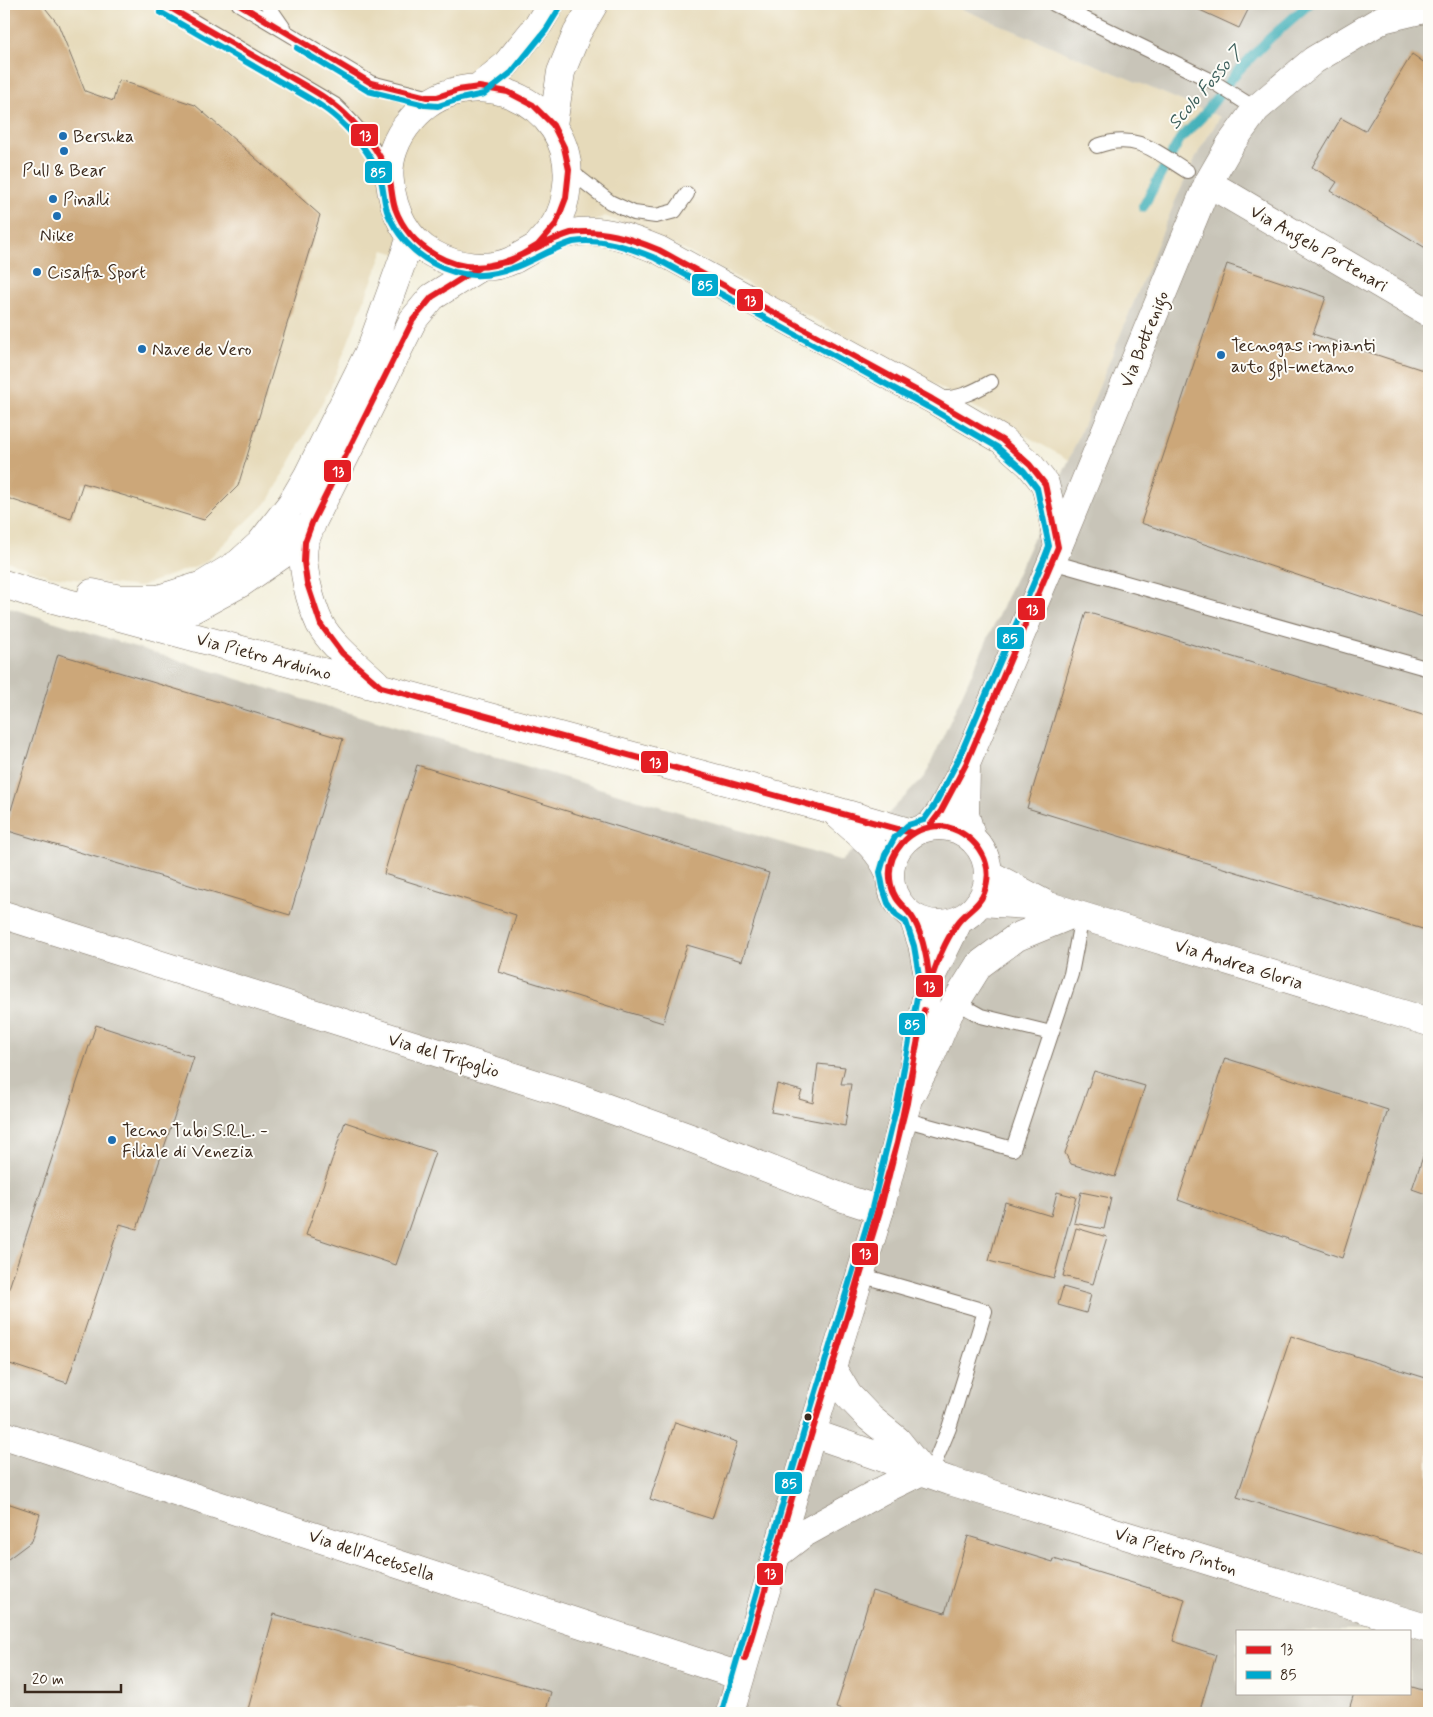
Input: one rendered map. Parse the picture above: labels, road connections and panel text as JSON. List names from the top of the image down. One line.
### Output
{"streets":{"street":["Via Angelo Portenari","Via Bottenigo","Via Pietro Arduino","Via Andrea Gloria","Via del Trifoglio","Via Pietro Pinton","Via dell'Acetosella"]},"crossings":[["Via Angelo Portenari","Via Bottenigo"],["Via Bottenigo","Via Pietro Arduino"],["Via Bottenigo","Via Andrea Gloria"],["Via Pietro Arduino","Via Andrea Gloria"]],"water":["Scolo Fosso 7"],"places":["Bershka","Pull & Bear","Pinalli","Nike","Cisalfa Sport","Nave de Vero","Tecnogas impianti auto gpl-metano","Tecno Tubi S.R.L. - Filiale di Venezia"],"lines":["transit line 13","transit line 85"],"legend":["13","85"],"scale_bar":"20 m"}
